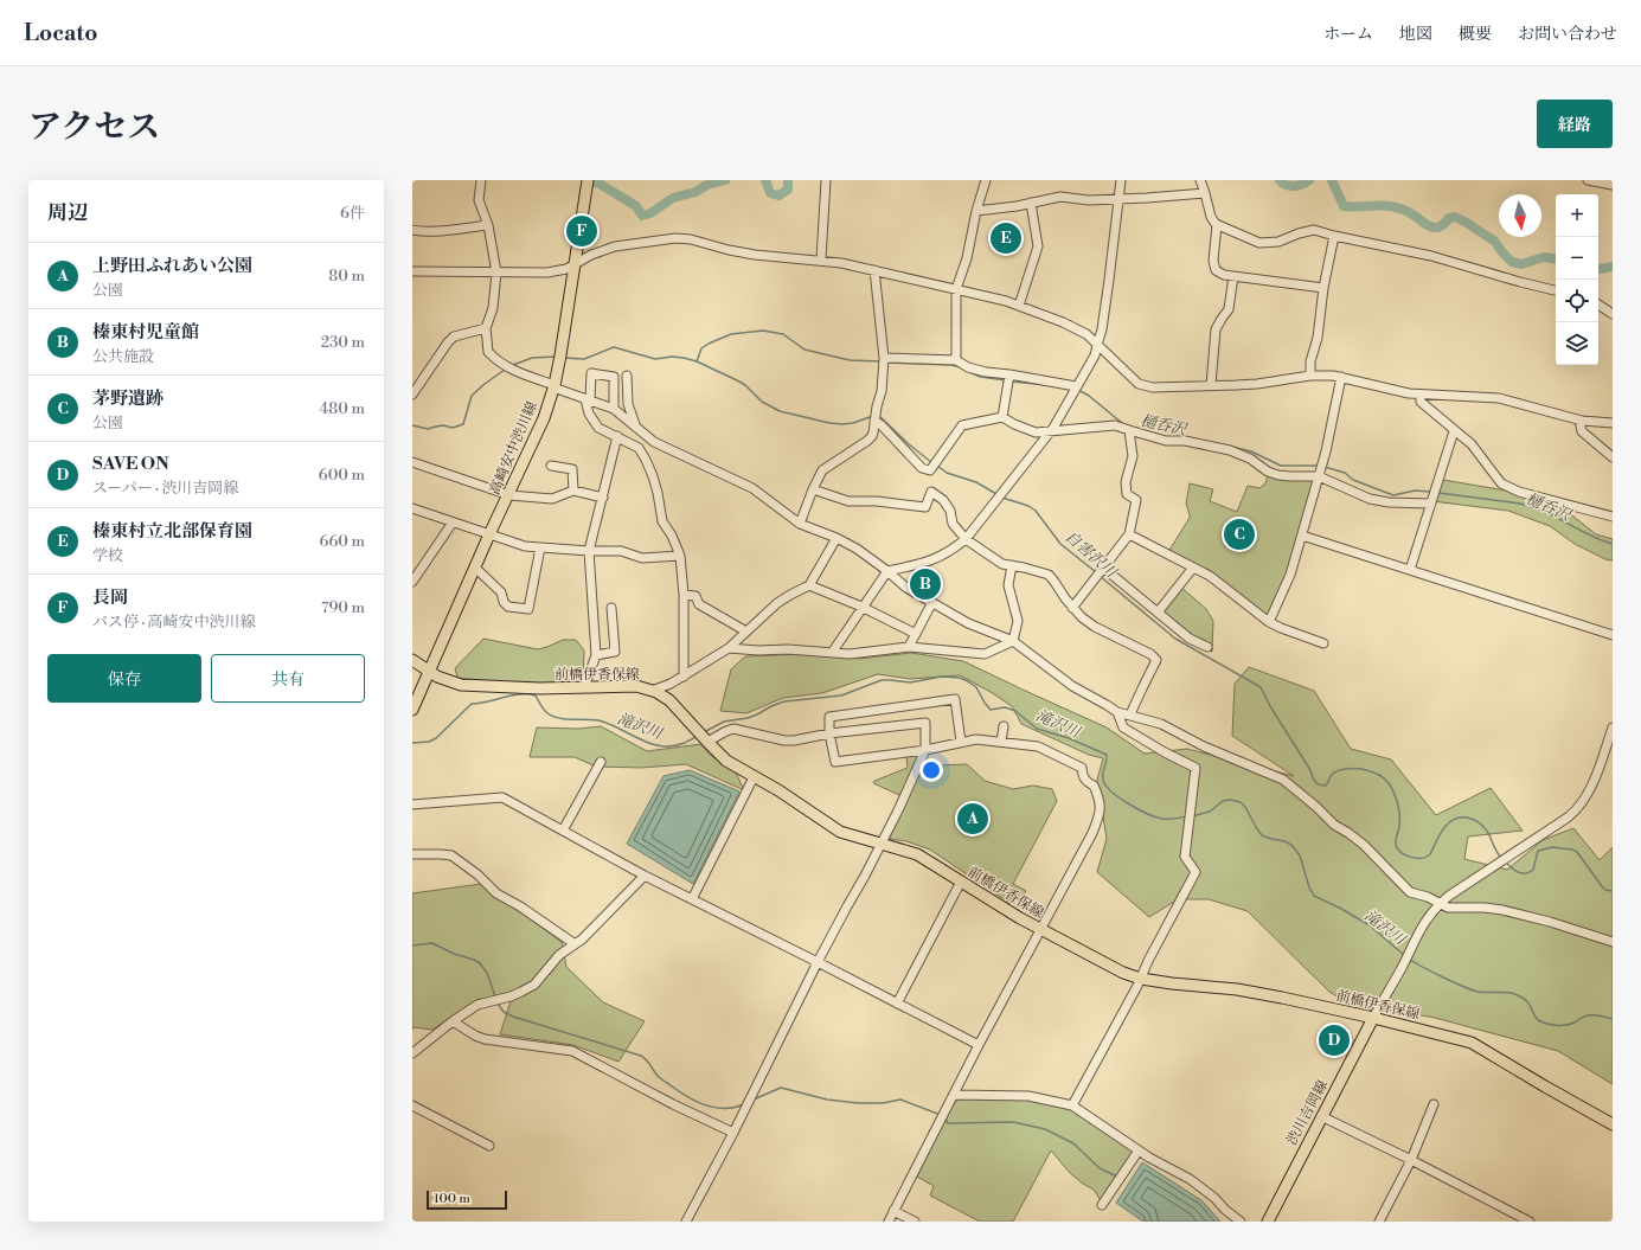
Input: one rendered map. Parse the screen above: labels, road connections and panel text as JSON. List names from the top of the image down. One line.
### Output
{"streets":{"main road":["高崎安中渋川線","前橋伊香保線","渋川吉岡線"]},"crossings":[["高崎安中渋川線","前橋伊香保線"],["前橋伊香保線","渋川吉岡線"]],"water":["樋呑沢","自害沢川","滝沢川"],"scale_bar":"100 m","north":"bottom","page":{"header":"Locato","nav":["ホーム","地図","概要","お問い合わせ"],"title":"アクセス","buttons":["経路",["保存","共有"]],"heading":["周辺","6件"],"map_buttons":["+","−"],"pins":["F","E","C","B","A","D"],"list":[{"mark":"A","name":"上野田ふれあい公園","note":"公園","value":"80 m"},{"mark":"B","name":"榛東村児童館","note":"公共施設","value":"230 m"},{"mark":"C","name":"茅野遺跡","note":"公園","value":"480 m"},{"mark":"D","name":"SAVE ON","note":"スーパー · 渋川吉岡線","value":"600 m"},{"mark":"E","name":"榛東村立北部保育園","note":"学校","value":"660 m"},{"mark":"F","name":"長岡","note":"バス停 · 高崎安中渋川線","value":"790 m"}],"scale":"100 m"}}
